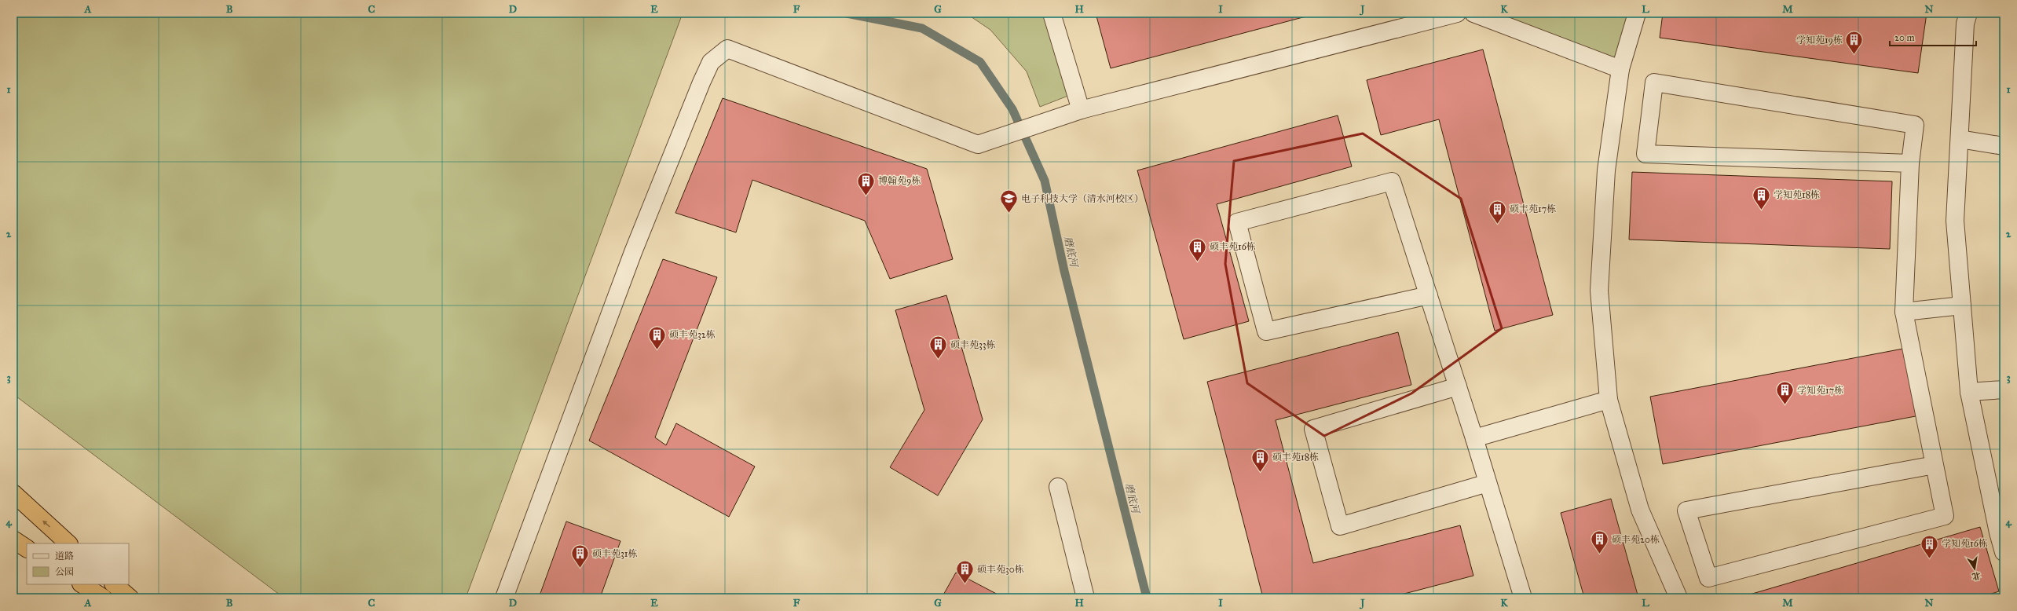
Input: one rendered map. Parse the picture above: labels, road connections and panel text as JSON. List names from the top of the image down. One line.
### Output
{"water":["磨底河"],"places":{"building":["学知苑19栋","博翰苑9栋","学知苑18栋","硕丰苑17栋","硕丰苑16栋","硕丰苑32栋","硕丰苑33栋","学知苑17栋","硕丰苑18栋","硕丰苑20栋","学知苑16栋","硕丰苑31栋","硕丰苑30栋"],"school or university":["电子科技大学（清水河校区）"]},"legend":["道路","公园"],"scale_bar":"20 m","north":"bottom","grid":{"columns":["A","B","C","D","E","F","G","H","I","J","K","L","M","N"],"rows":["1","2","3","4"]}}
